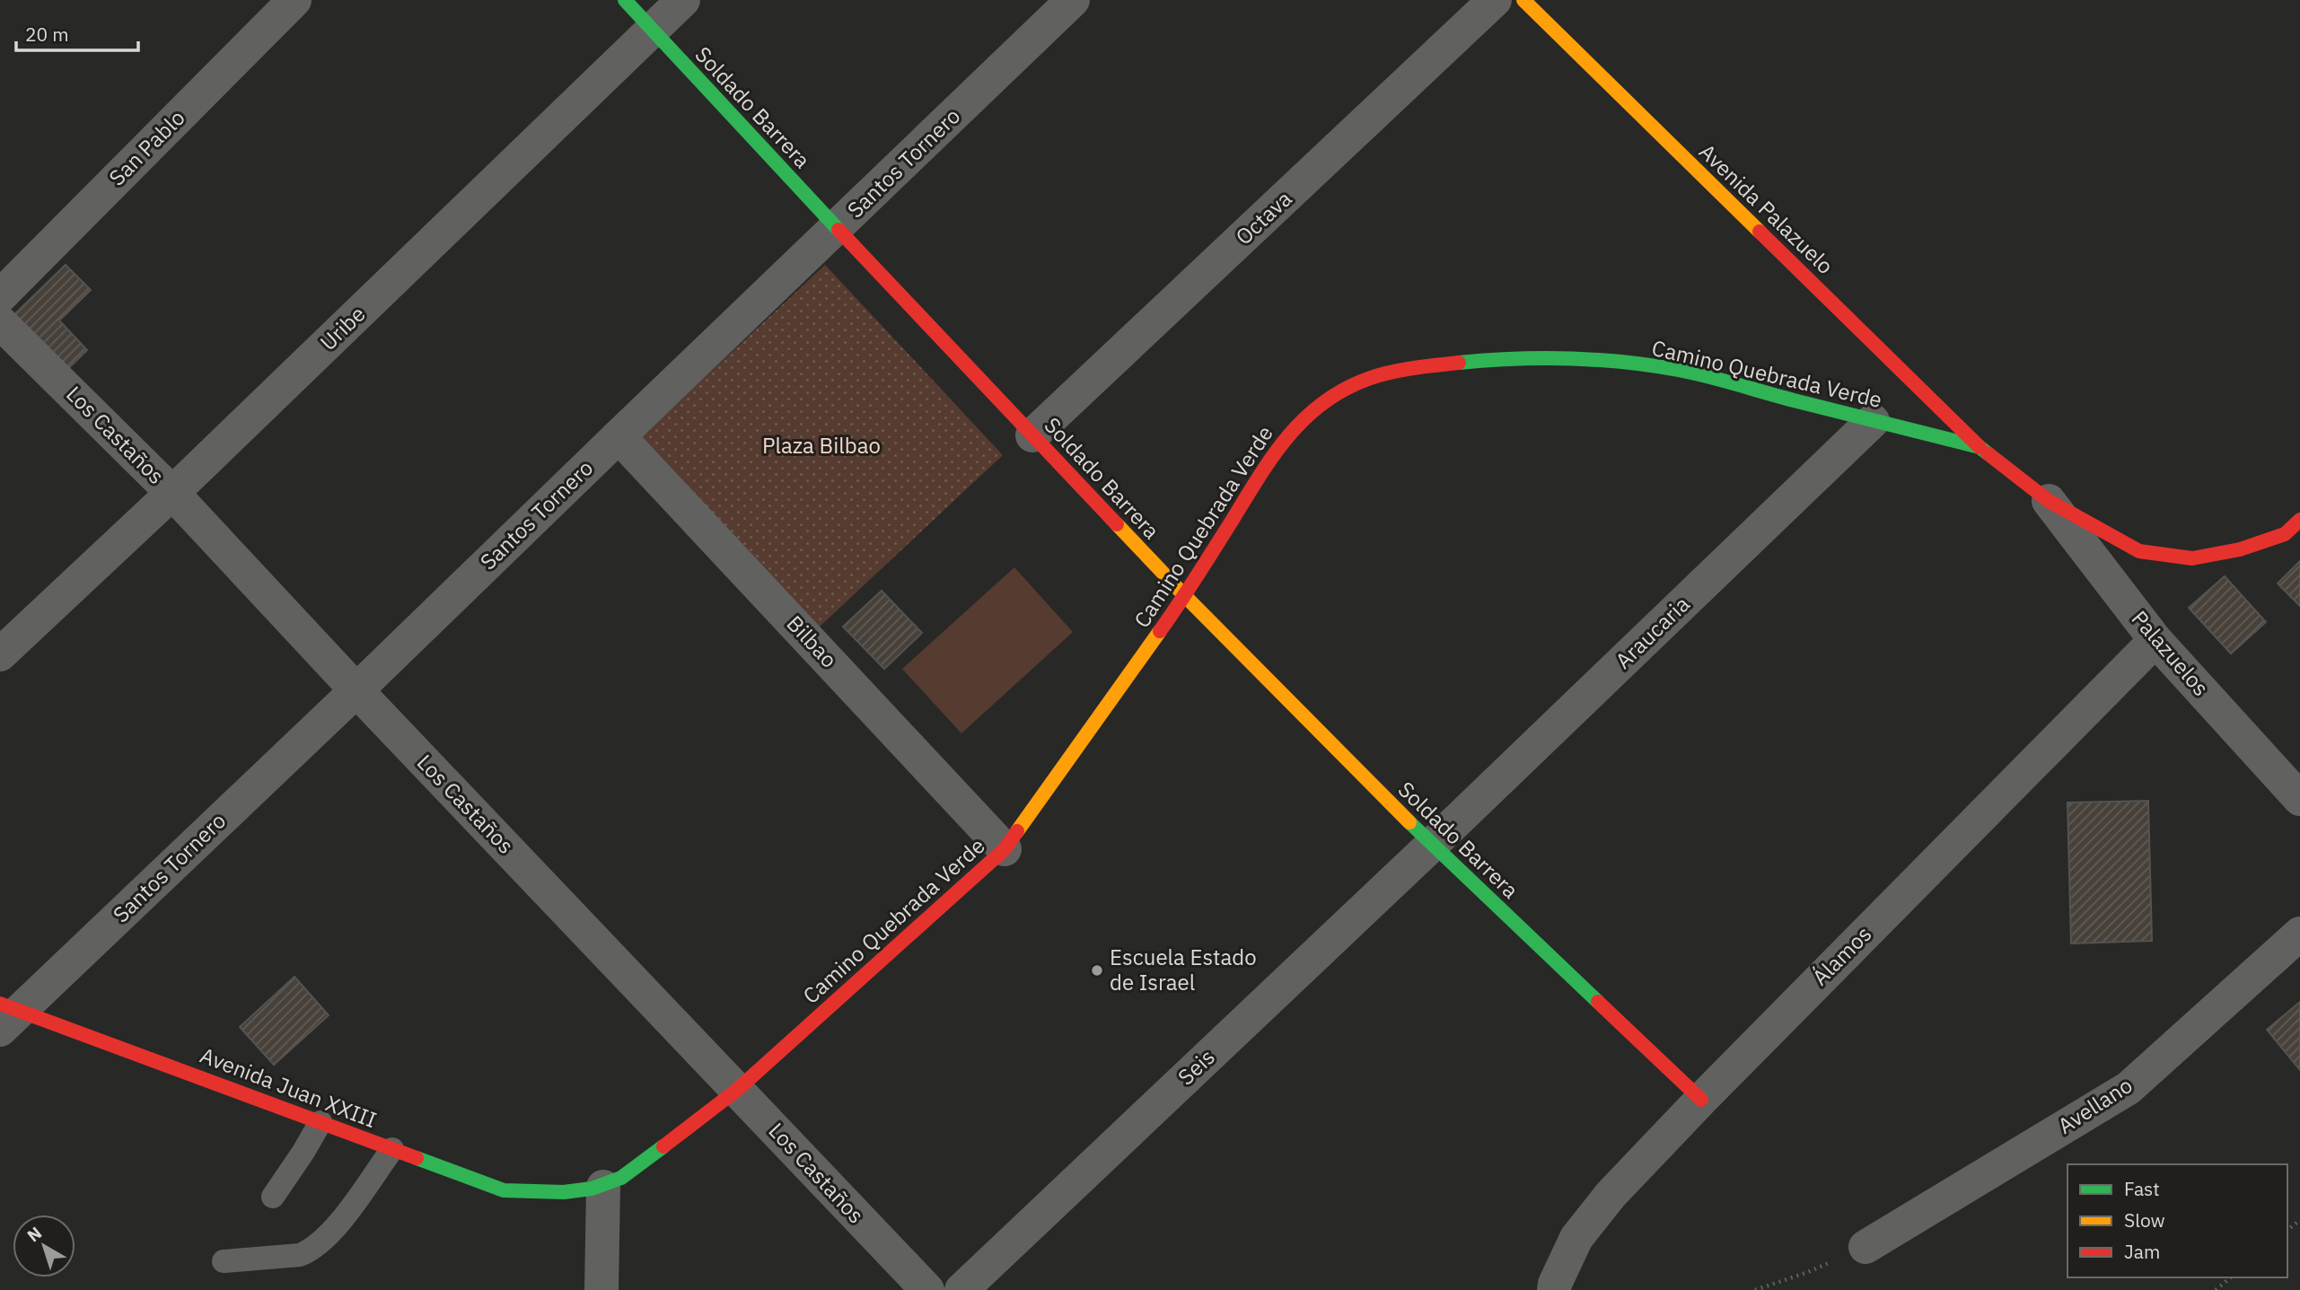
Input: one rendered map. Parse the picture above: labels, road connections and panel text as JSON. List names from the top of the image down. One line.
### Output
{"streets":{"street":["Soldado Barrera","San Pablo","Santos Tornero","Avenida Palazuelo","Octava","Uribe","Camino Quebrada Verde","Los Castaños","Araucaria","Bilbao","Palazuelos","Álamos","Seis","Avenida Juan XXIII","Avellano"]},"crossings":[["Soldado Barrera","Santos Tornero"],["Soldado Barrera","Octava"],["Soldado Barrera","Uribe"],["Soldado Barrera","Camino Quebrada Verde"],["Soldado Barrera","Araucaria"],["Soldado Barrera","Álamos"],["Soldado Barrera","Seis"],["Santos Tornero","Los Castaños"],["Santos Tornero","Bilbao"],["Santos Tornero","Avenida Juan XXIII"],["Avenida Palazuelo","Camino Quebrada Verde"],["Uribe","Los Castaños"],["Camino Quebrada Verde","Los Castaños"],["Camino Quebrada Verde","Araucaria"],["Camino Quebrada Verde","Bilbao"],["Camino Quebrada Verde","Palazuelos"],["Camino Quebrada Verde","Avenida Juan XXIII"],["Araucaria","Seis"],["Palazuelos","Álamos"]],"parks":["Plaza Bilbao"],"places":["Escuela Estado de Israel"],"legend":["Fast","Slow","Jam"],"scale_bar":"20 m","north":"top left"}
